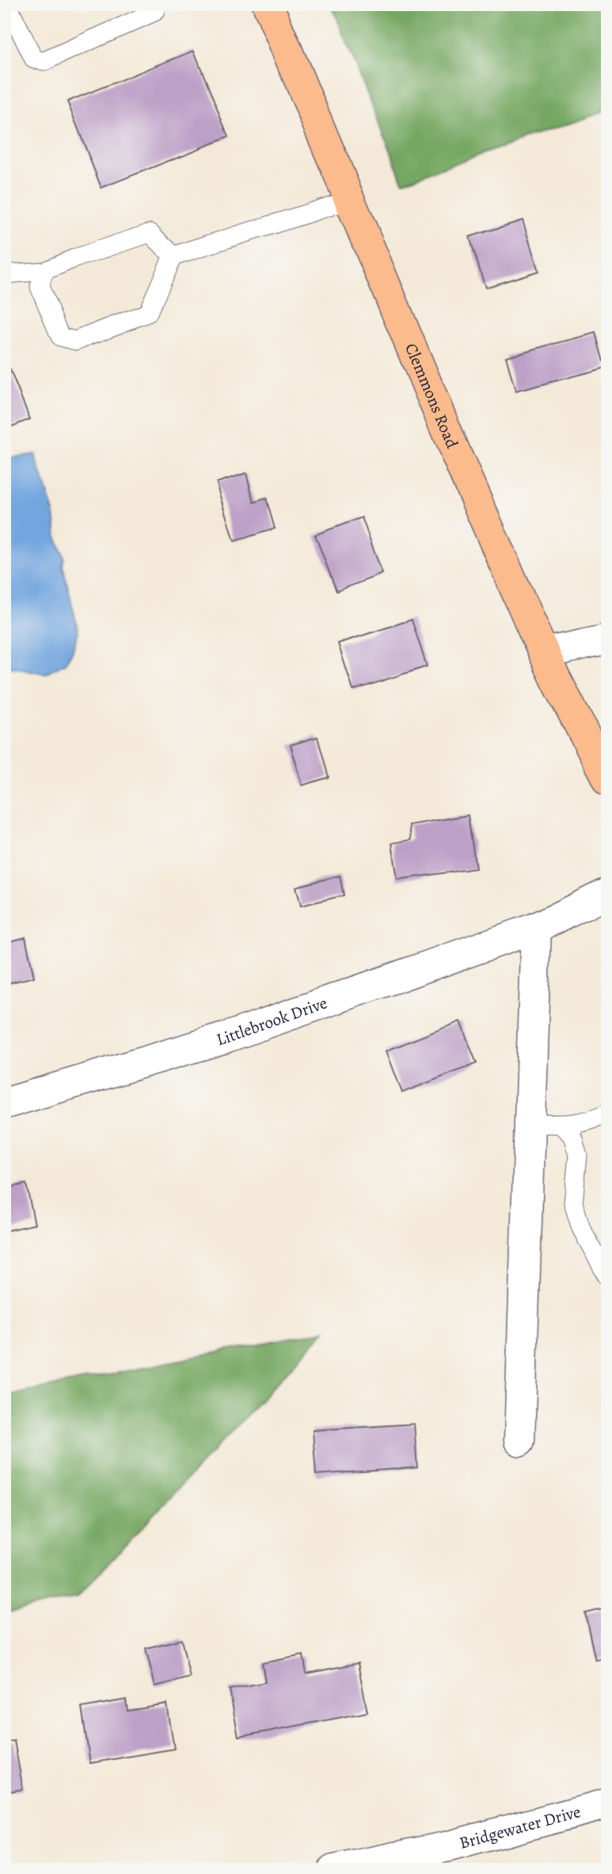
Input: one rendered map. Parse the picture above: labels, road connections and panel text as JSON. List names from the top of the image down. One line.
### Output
{"streets":{"main road":["Clemmons Road"],"street":["Littlebrook Drive","Bridgewater Drive"]}}
